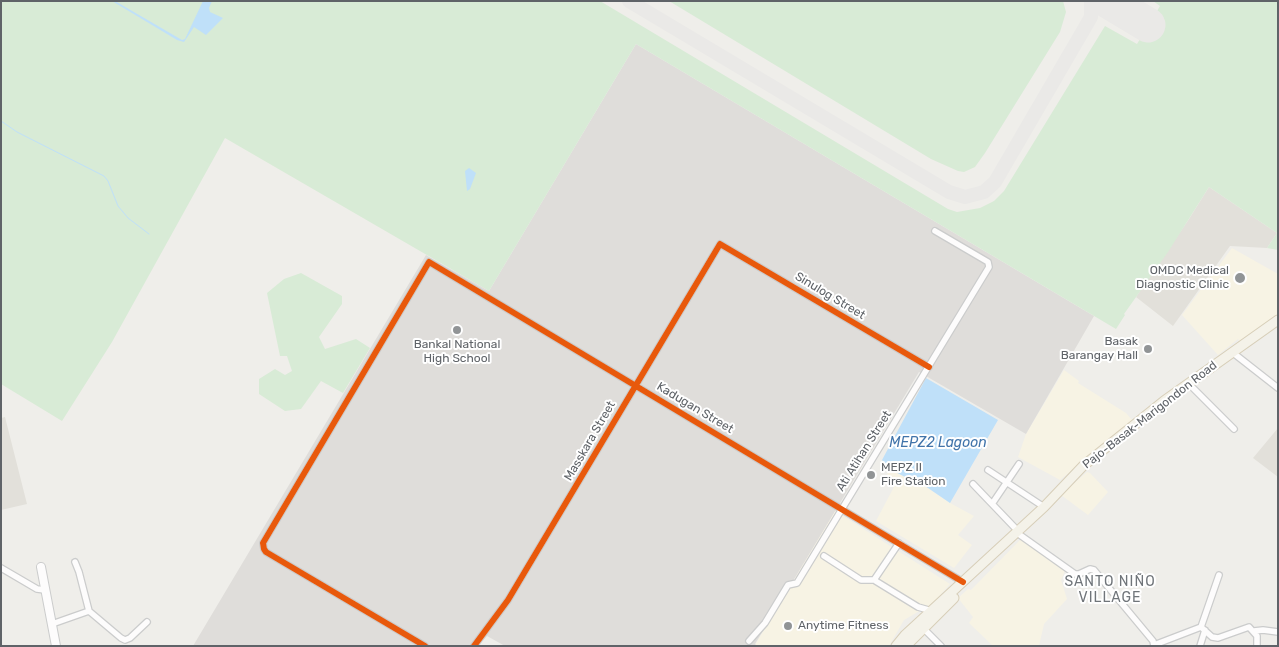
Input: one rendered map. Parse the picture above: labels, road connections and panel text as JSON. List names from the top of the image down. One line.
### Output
{"streets":{"main road":["Pajo-Basak-Marigondon Road"],"street":["Sinulog Street","Kadugan Street","Masskara Street","Ati Atihan Street"]},"crossings":[["Sinulog Street","Masskara Street"],["Sinulog Street","Ati Atihan Street"],["Kadugan Street","Pajo-Basak-Marigondon Road"],["Kadugan Street","Masskara Street"],["Kadugan Street","Ati Atihan Street"]],"districts":["SANTO NIÑO VILLAGE"],"water":["MEPZ2 Lagoon"],"places":["OMDC Medical Diagnostic Clinic","Bankal National High School","Basak Barangay Hall","MEPZ II Fire Station","Anytime Fitness"]}
